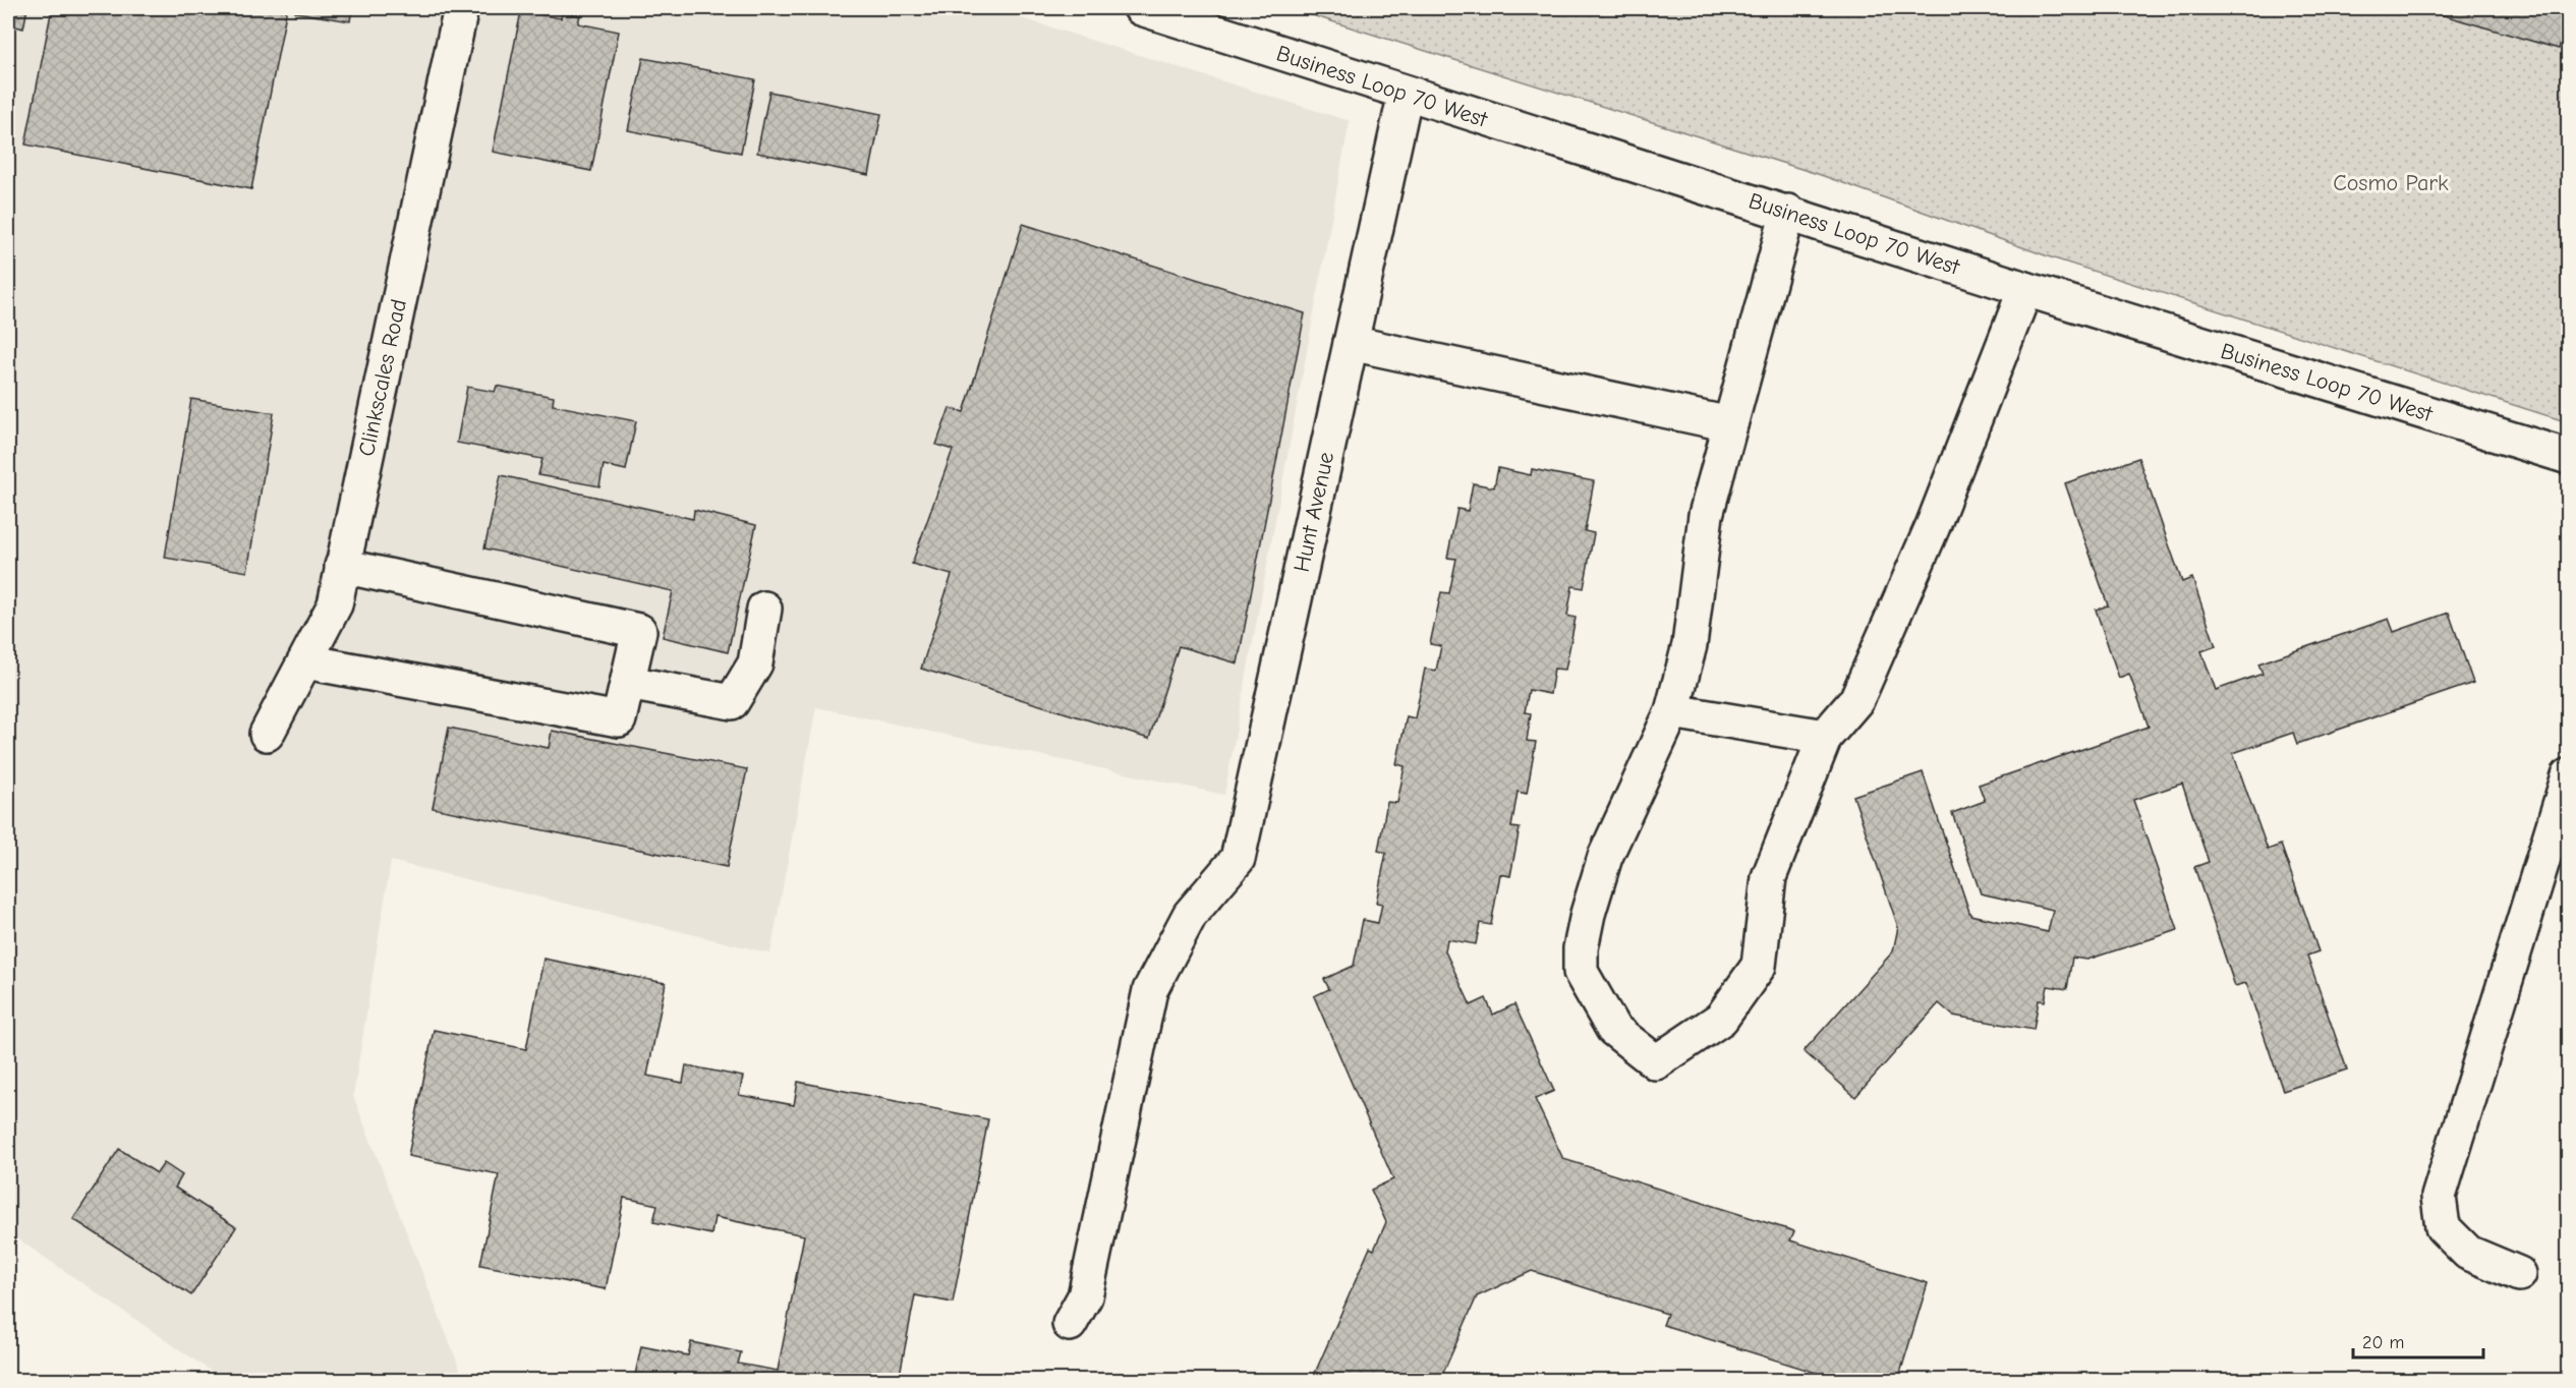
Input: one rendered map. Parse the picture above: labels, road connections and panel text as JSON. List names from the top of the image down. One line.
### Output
{"streets":{"street":["Business Loop 70 West","Clinkscales Road","Hunt Avenue"]},"crossings":[["Business Loop 70 West","Hunt Avenue"]],"parks":["Cosmo Park"],"scale_bar":"20 m"}
